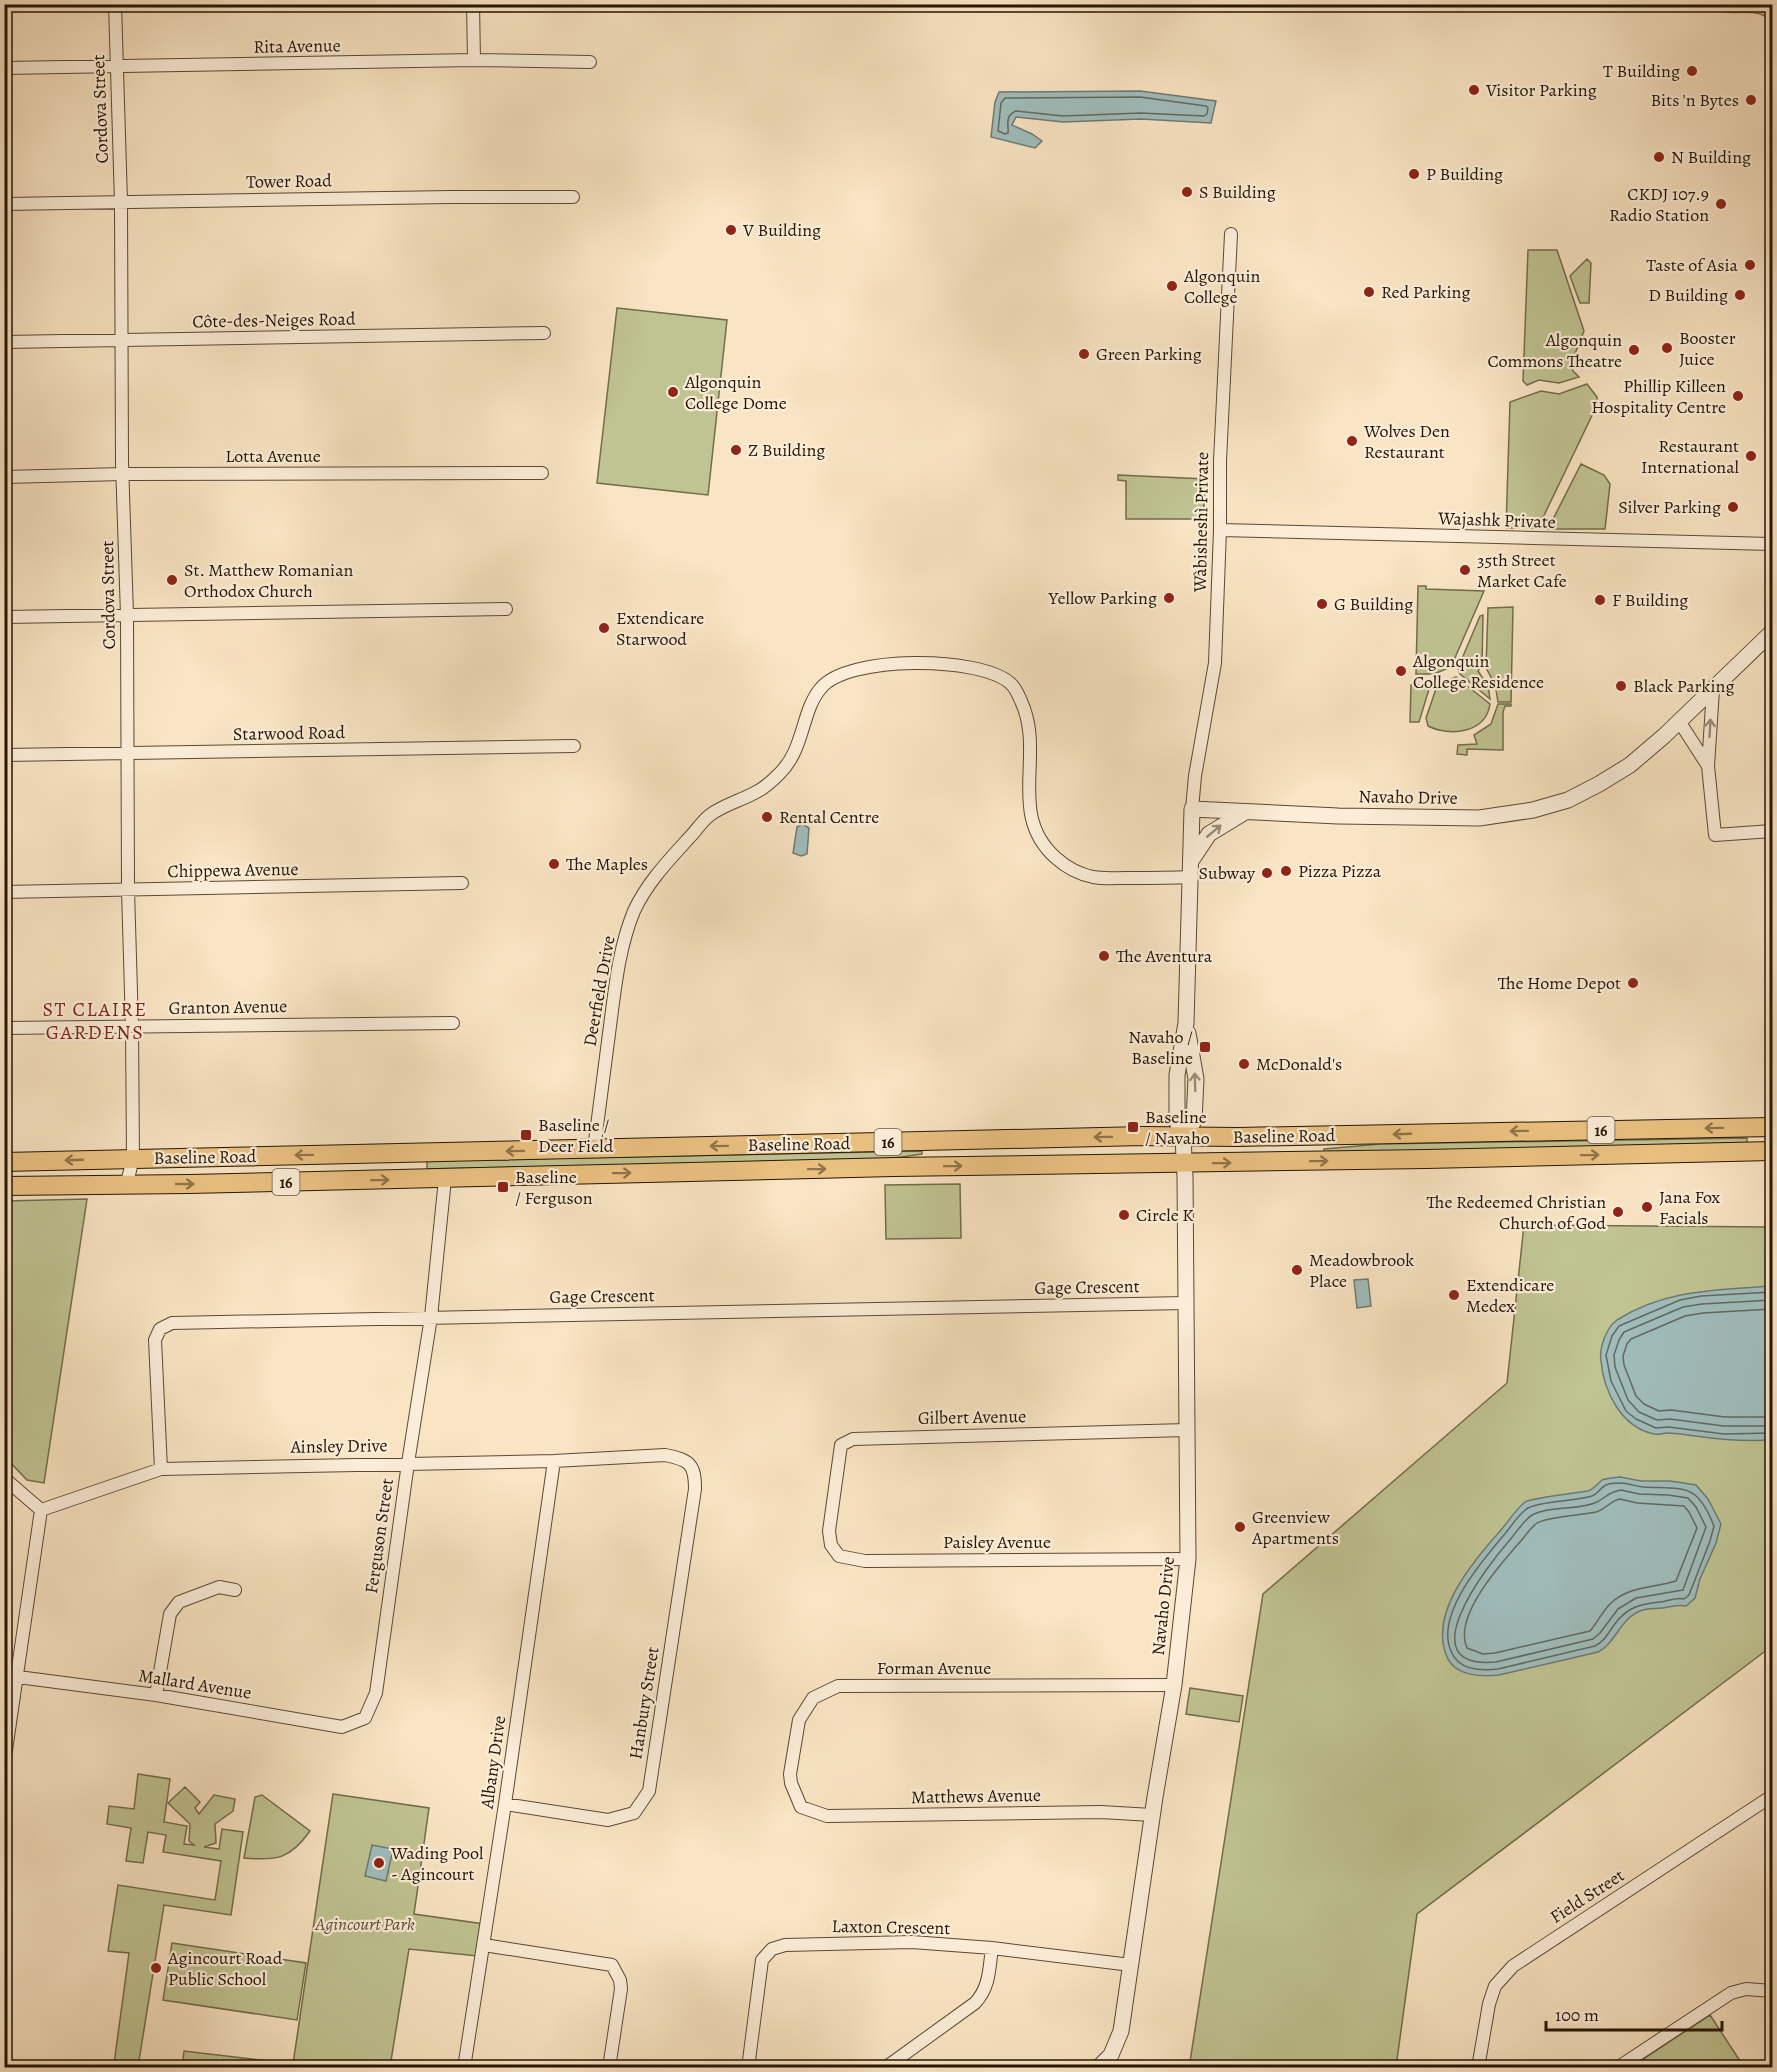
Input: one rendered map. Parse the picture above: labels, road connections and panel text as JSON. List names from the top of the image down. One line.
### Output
{"streets":{"main road":["16","Baseline Road"],"street":["Rita Avenue","Cordova Street","Tower Road","Côte-des-Neiges Road","Lotta Avenue","Wajashk Private","Wàbisheshì Private","Starwood Road","Navaho Drive","Chippewa Avenue","Deerfield Drive","Granton Avenue","Gage Crescent","Gilbert Avenue","Ainsley Drive","Ferguson Street","Paisley Avenue","Forman Avenue","Mallard Avenue","Hanbury Street","Albany Drive","Matthews Avenue","Field Street","Laxton Crescent"]},"crossings":[["Rita Avenue","Cordova Street"],["Cordova Street","Tower Road"],["Cordova Street","Côte-des-Neiges Road"],["Cordova Street","Lotta Avenue"],["Cordova Street","Starwood Road"],["Cordova Street","Chippewa Avenue"],["Cordova Street","Granton Avenue"],["Cordova Street","Baseline Road"],["Wajashk Private","Wàbisheshì Private"],["Wàbisheshì Private","Navaho Drive"],["Navaho Drive","Deerfield Drive"],["Navaho Drive","Baseline Road"],["Navaho Drive","Gage Crescent"],["Navaho Drive","Gilbert Avenue"],["Navaho Drive","Paisley Avenue"],["Navaho Drive","Forman Avenue"],["Navaho Drive","Matthews Avenue"],["Navaho Drive","Laxton Crescent"],["Deerfield Drive","Baseline Road"],["Baseline Road","Ferguson Street"],["Gage Crescent","Ainsley Drive"],["Gage Crescent","Ferguson Street"],["Gilbert Avenue","Paisley Avenue"],["Ainsley Drive","Ferguson Street"],["Ainsley Drive","Hanbury Street"],["Ainsley Drive","Albany Drive"],["Ferguson Street","Mallard Avenue"],["Forman Avenue","Matthews Avenue"],["Hanbury Street","Albany Drive"]],"districts":["ST CLAIRE GARDENS"],"parks":["Agincourt Park"],"places":{"other":["T Building","Visitor Parking","Bits 'n Bytes","N Building","P Building","S Building","CKDJ 107.9 Radio Station","V Building","Taste of Asia","Algonquin College","Red Parking","D Building","Booster Juice","Algonquin Commons Theatre","Green Parking","Algonquin College Dome","Phillip Killeen Hospitality Centre","Wolves Den Restaurant","Z Building","Restaurant International","Silver Parking","35th Street Market Cafe","St. Matthew Romanian Orthodox Church","Yellow Parking","F Building","G Building","Extendicare Starwood","Algonquin College Residence","Black Parking","Rental Centre","The Maples","Pizza Pizza","Subway","The Aventura","The Home Depot","McDonald's","Jana Fox Facials","The Redeemed Christian Church of God","Circle K","Meadowbrook Place","Extendicare Medex","Greenview Apartments","Wading Pool - Agincourt","Agincourt Road Public School"],"transit":["Navaho / Baseline","Baseline / Navaho","Baseline / Deer Field","Baseline / Ferguson"]},"scale_bar":"100 m"}
